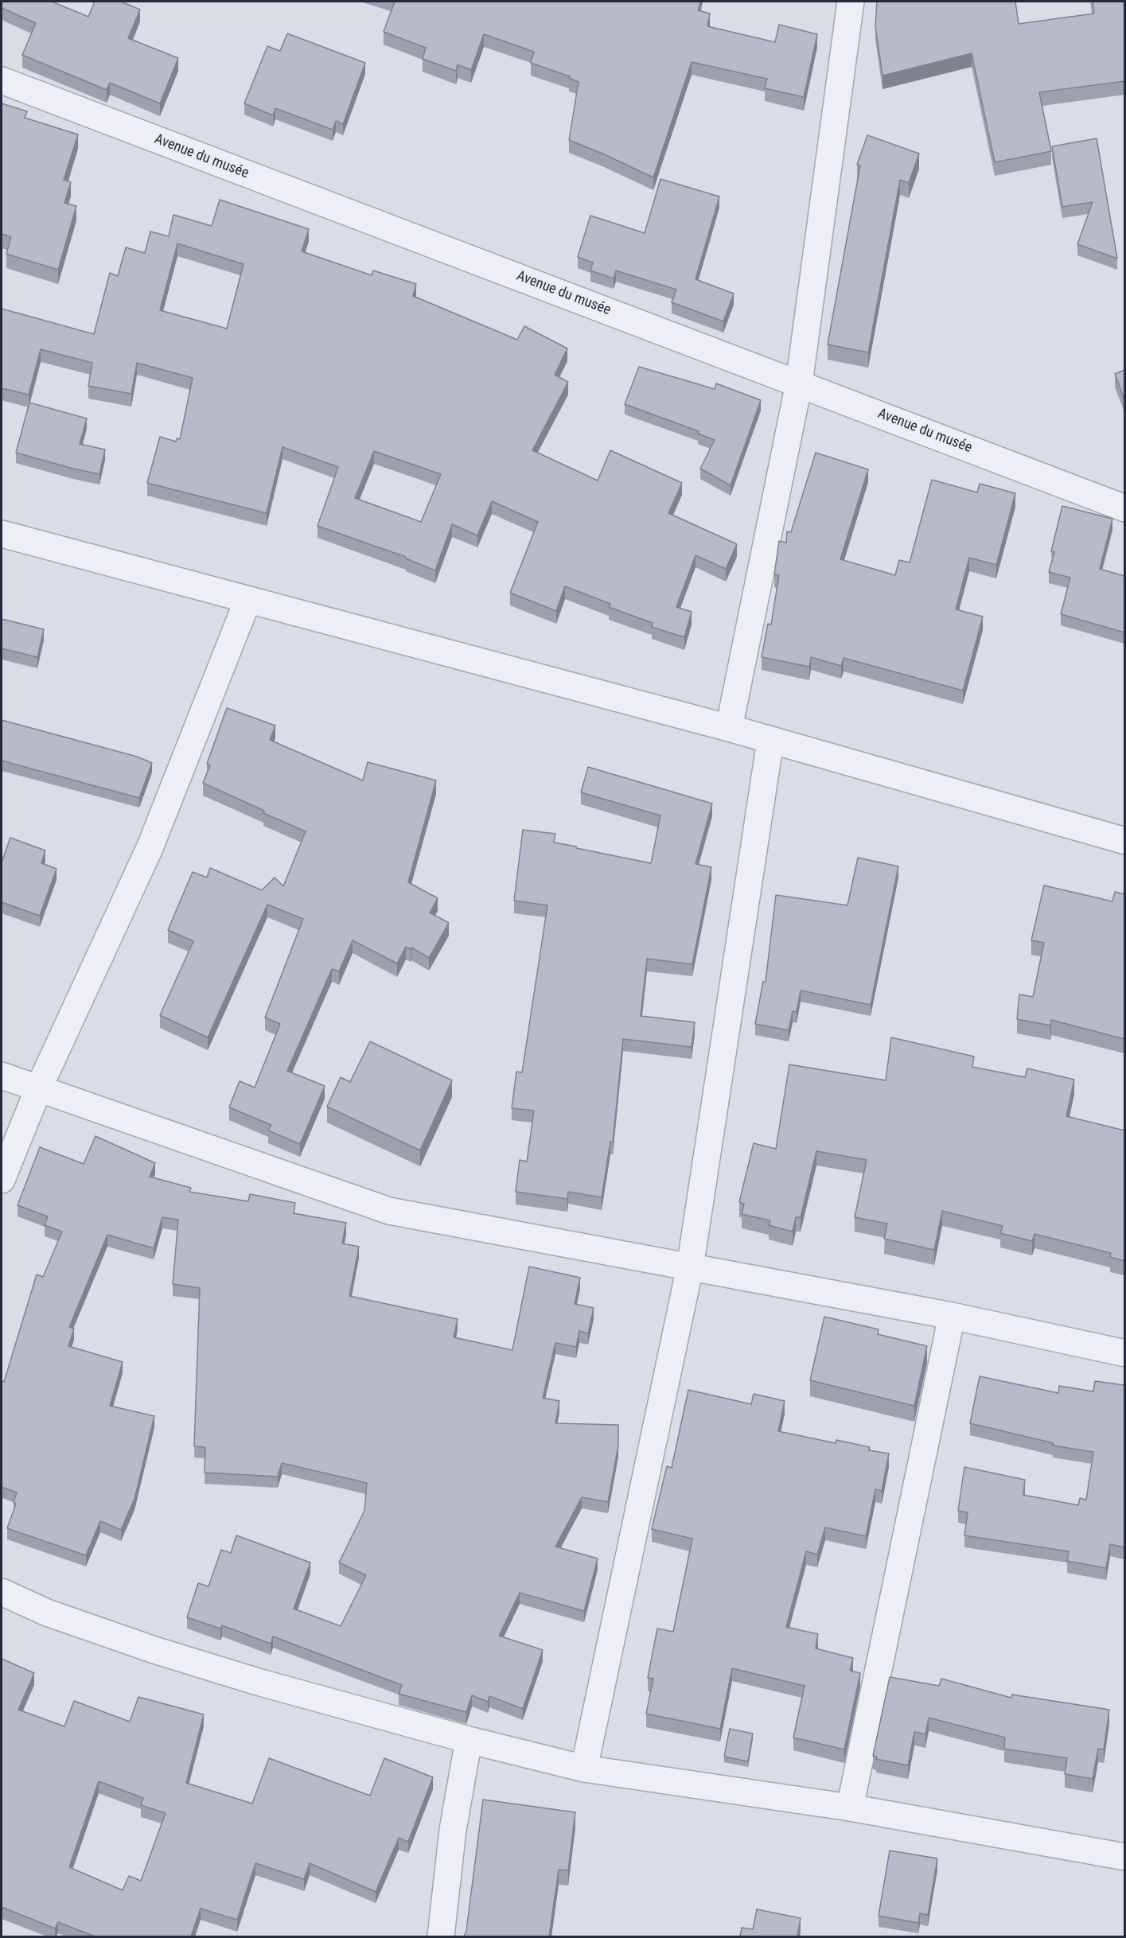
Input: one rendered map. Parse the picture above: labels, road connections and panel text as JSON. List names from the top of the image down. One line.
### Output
{"streets":{"street":["Avenue du musée"]}}
